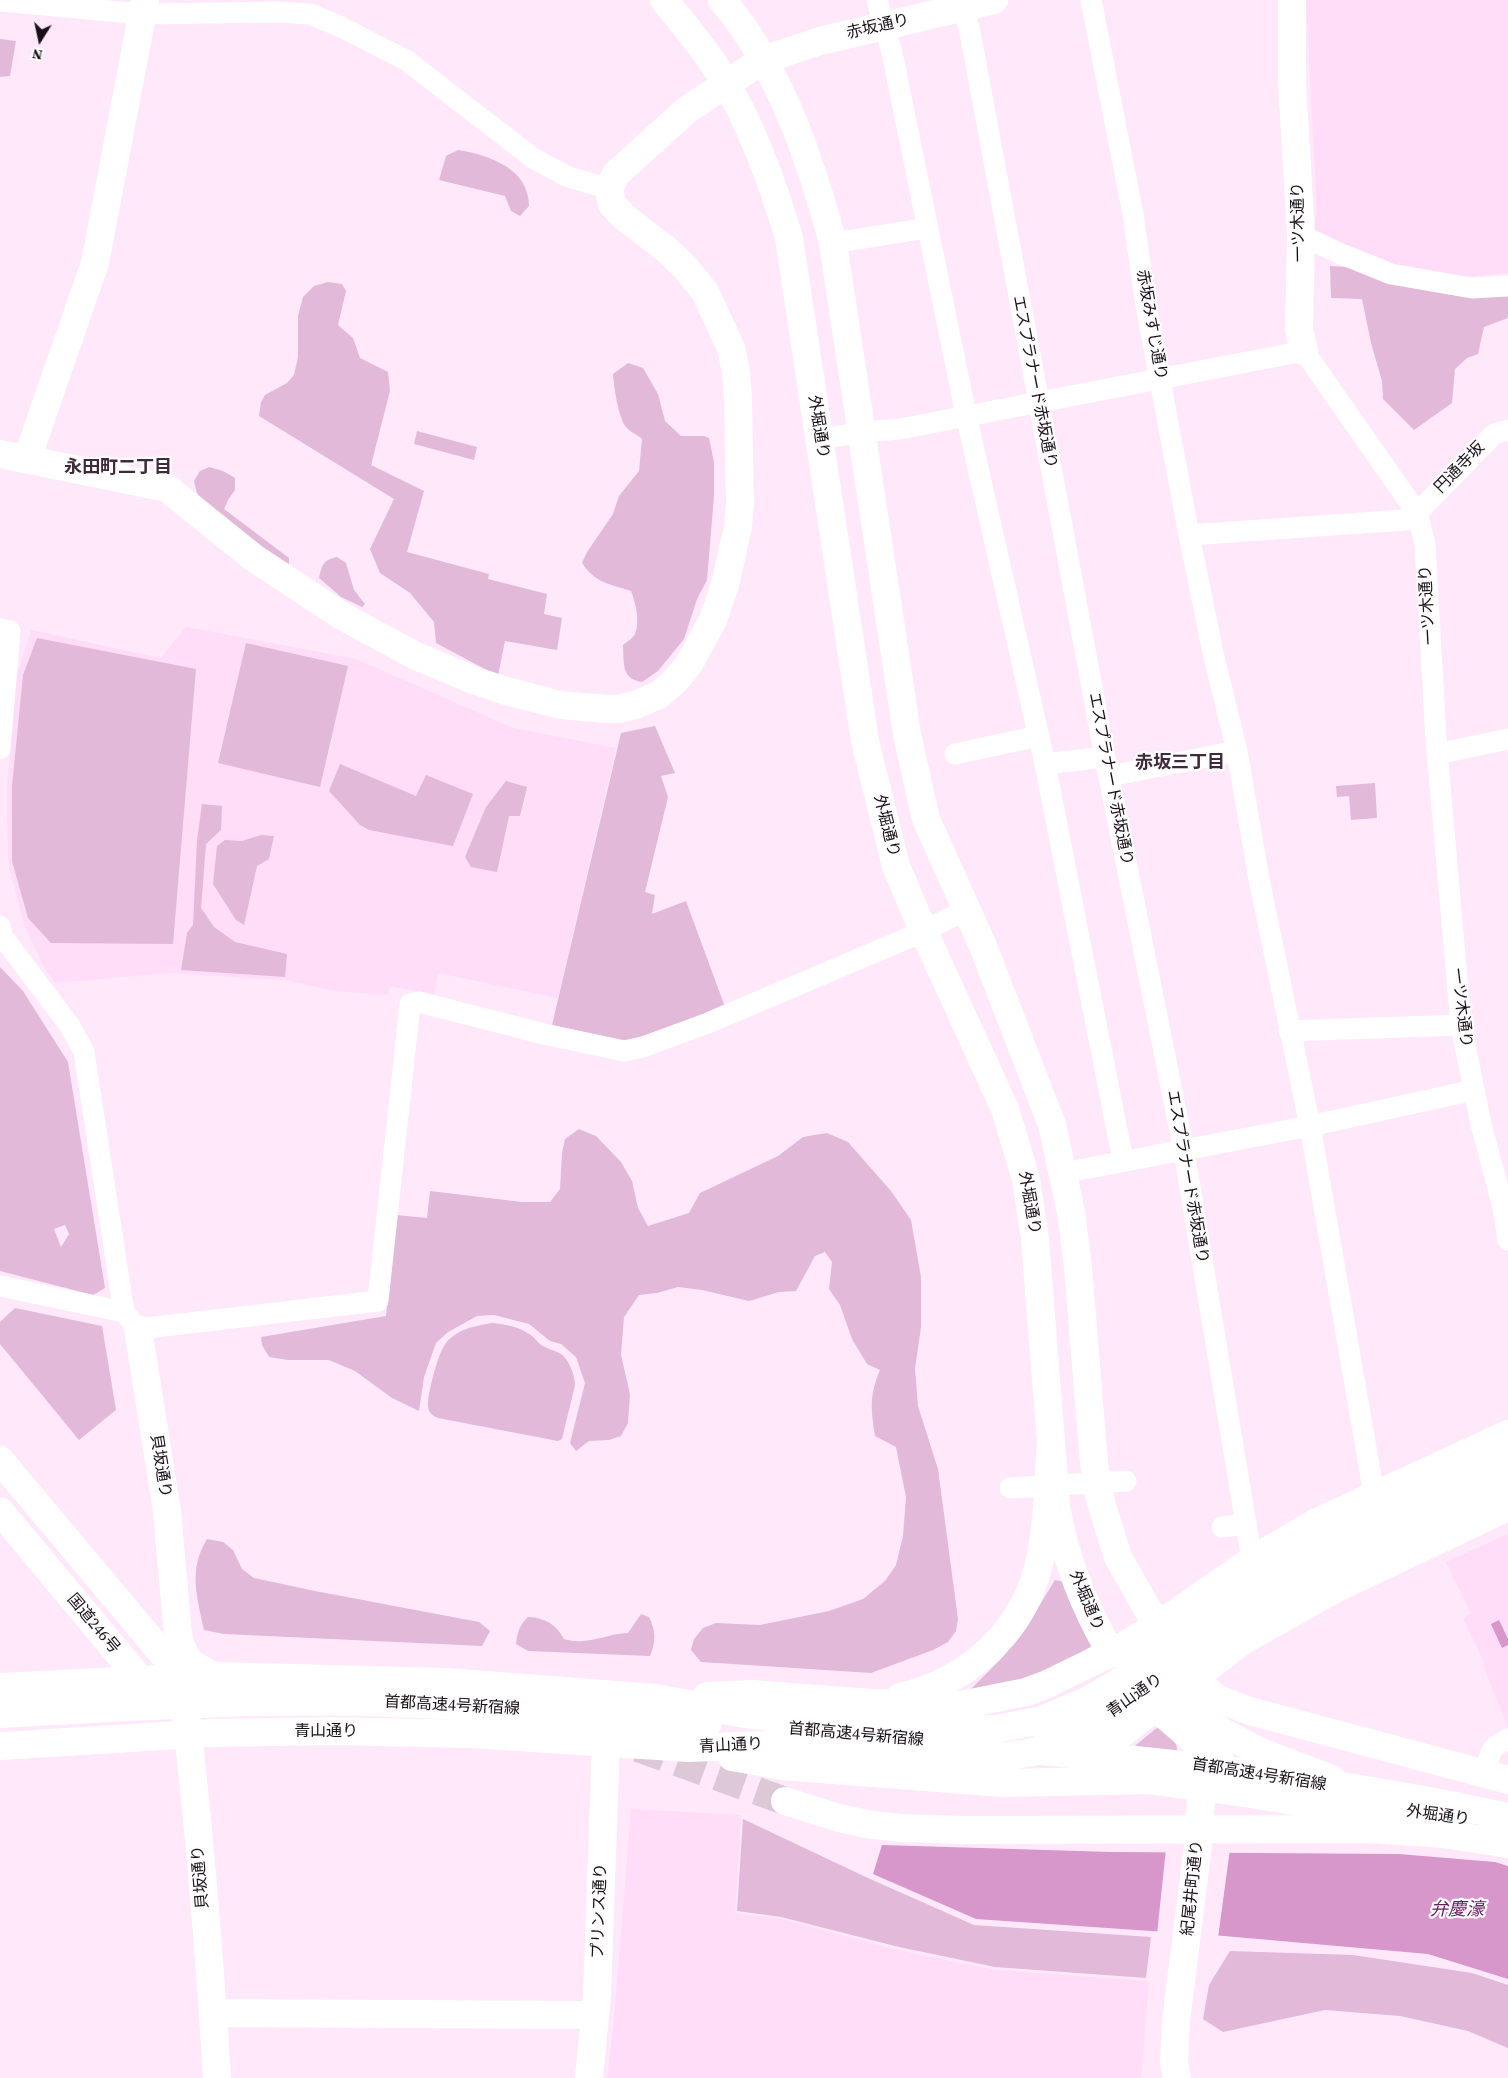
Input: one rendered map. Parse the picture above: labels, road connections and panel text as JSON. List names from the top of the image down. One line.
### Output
{"streets":{"main road":["赤坂通り","一ツ木通り","外堀通り","貝坂通り","国道246号","青山通り","首都高速4号新宿線","紀尾井町通り","プリンス通り"],"street":["赤坂みすじ通り","エスプラナード赤坂通り","円通寺坂"]},"crossings":[["赤坂通り","エスプラナード赤坂通り"],["赤坂通り","外堀通り"],["一ツ木通り","円通寺坂"],["外堀通り","紀尾井町通り"],["貝坂通り","国道246号"],["貝坂通り","青山通り"],["国道246号","青山通り"],["青山通り","プリンス通り"]],"districts":["永田町二丁目","赤坂三丁目"],"water":["弁慶濠"],"north":"bottom"}
